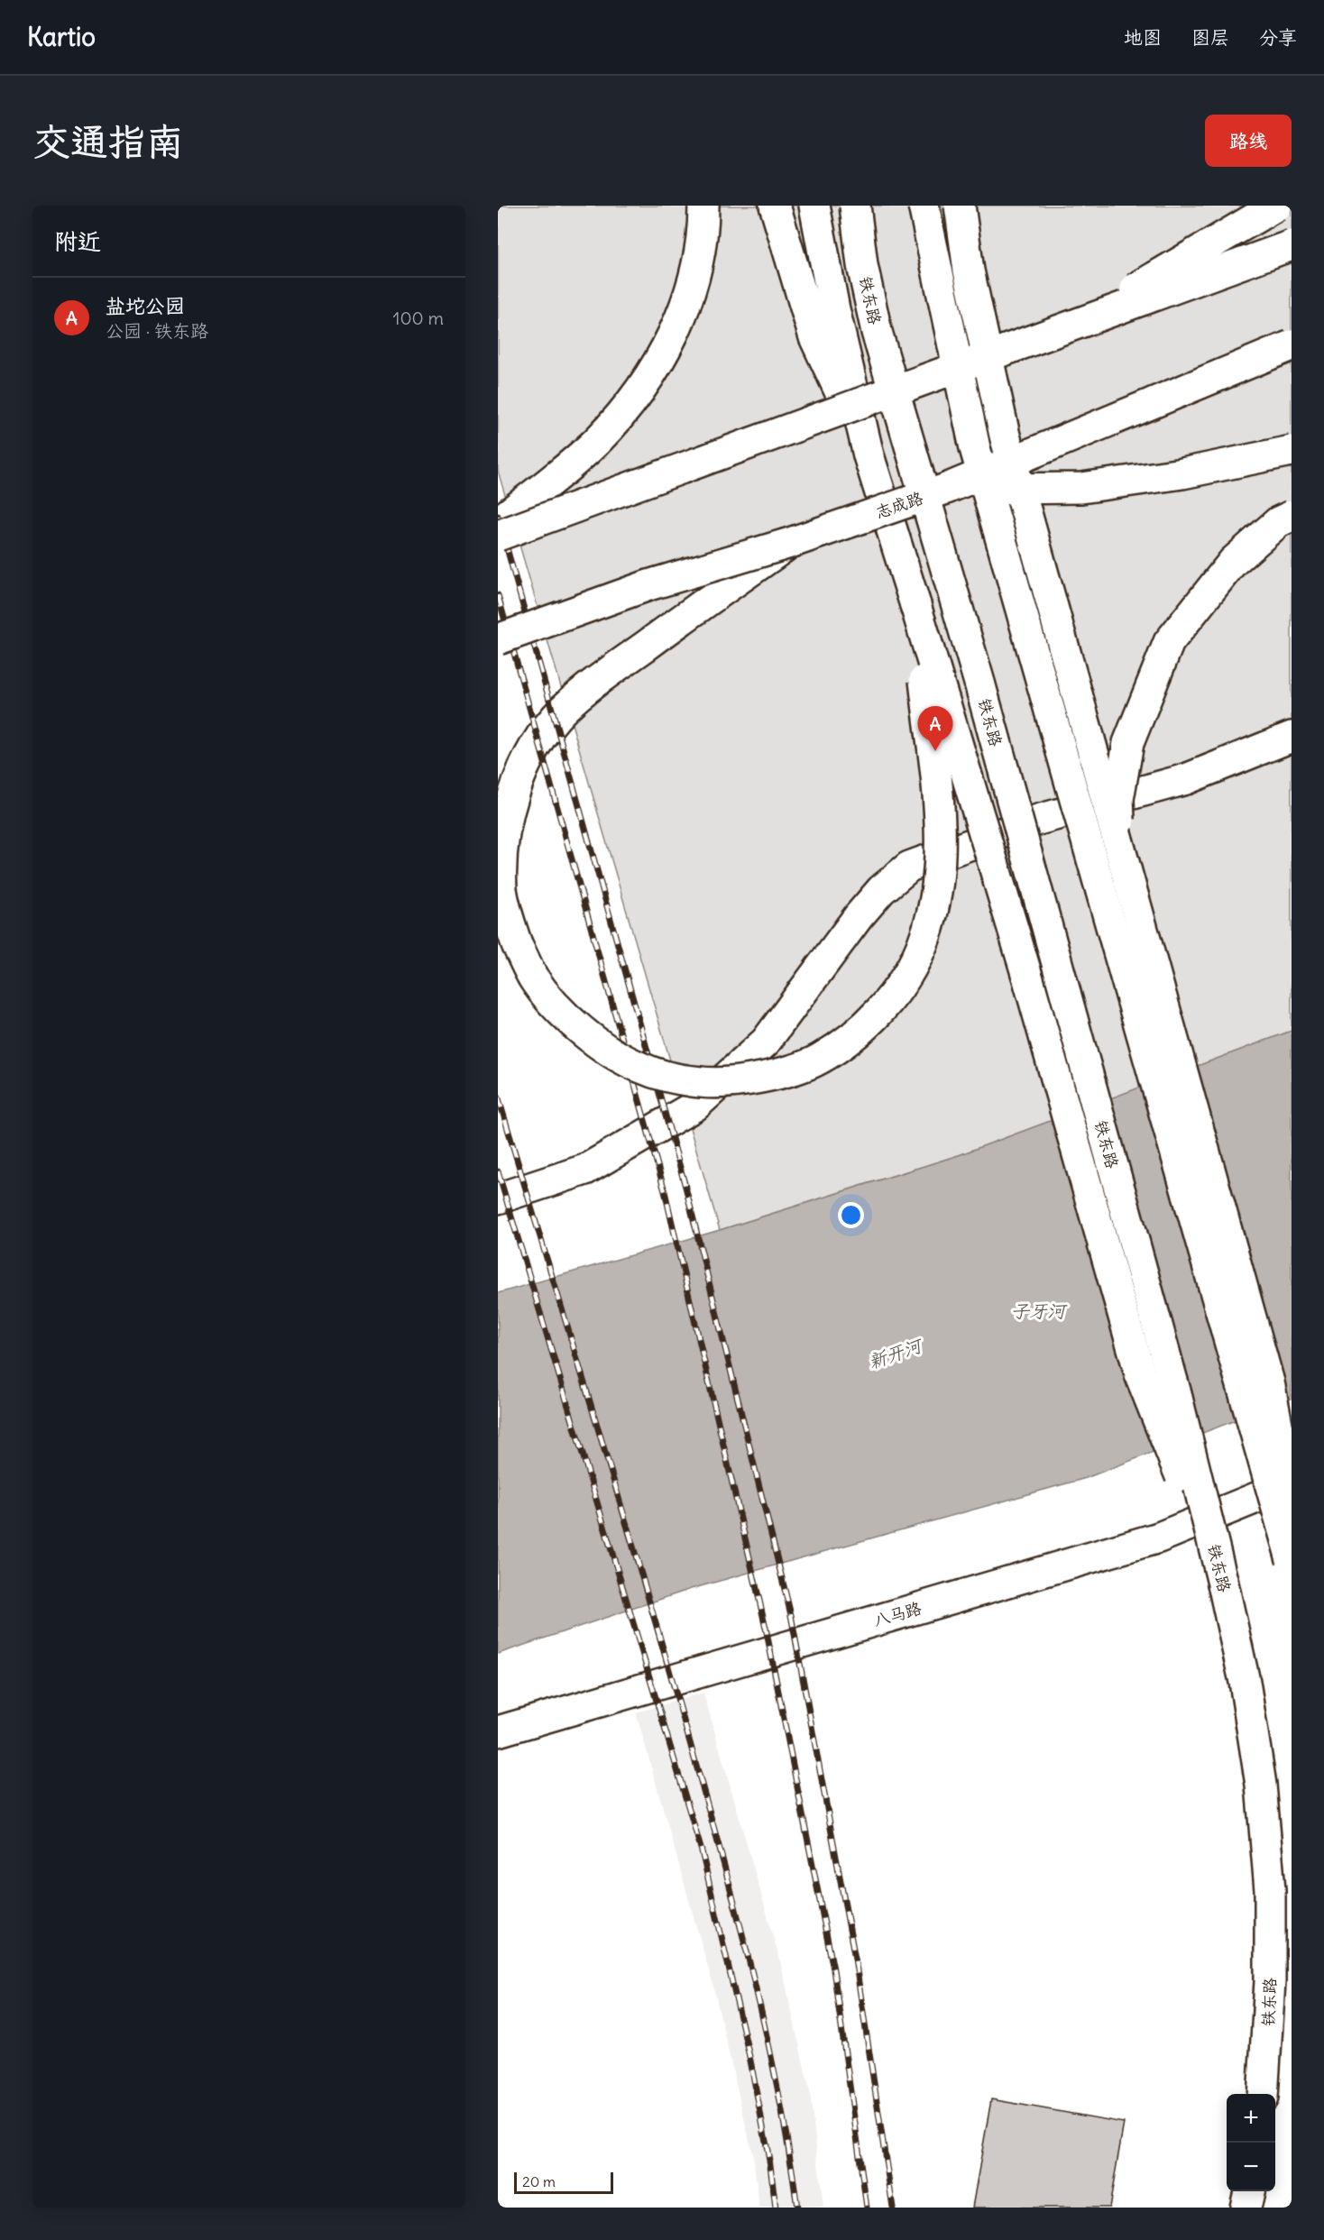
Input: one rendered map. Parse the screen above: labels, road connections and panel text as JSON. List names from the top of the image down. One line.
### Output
{"streets":{"main road":["铁东路","志成路","八马路"]},"water":["子牙河","新开河"],"scale_bar":"20 m","page":{"header":"Kartio","nav":["地图","图层","分享"],"buttons":"路线","title":"交通指南","heading":"附近","list":[{"mark":"A","name":"盐坨公园","note":"公园 · 铁东路","value":"100 m"}],"pins":"A","map_buttons":["+","−"],"scale":"20 m"}}
